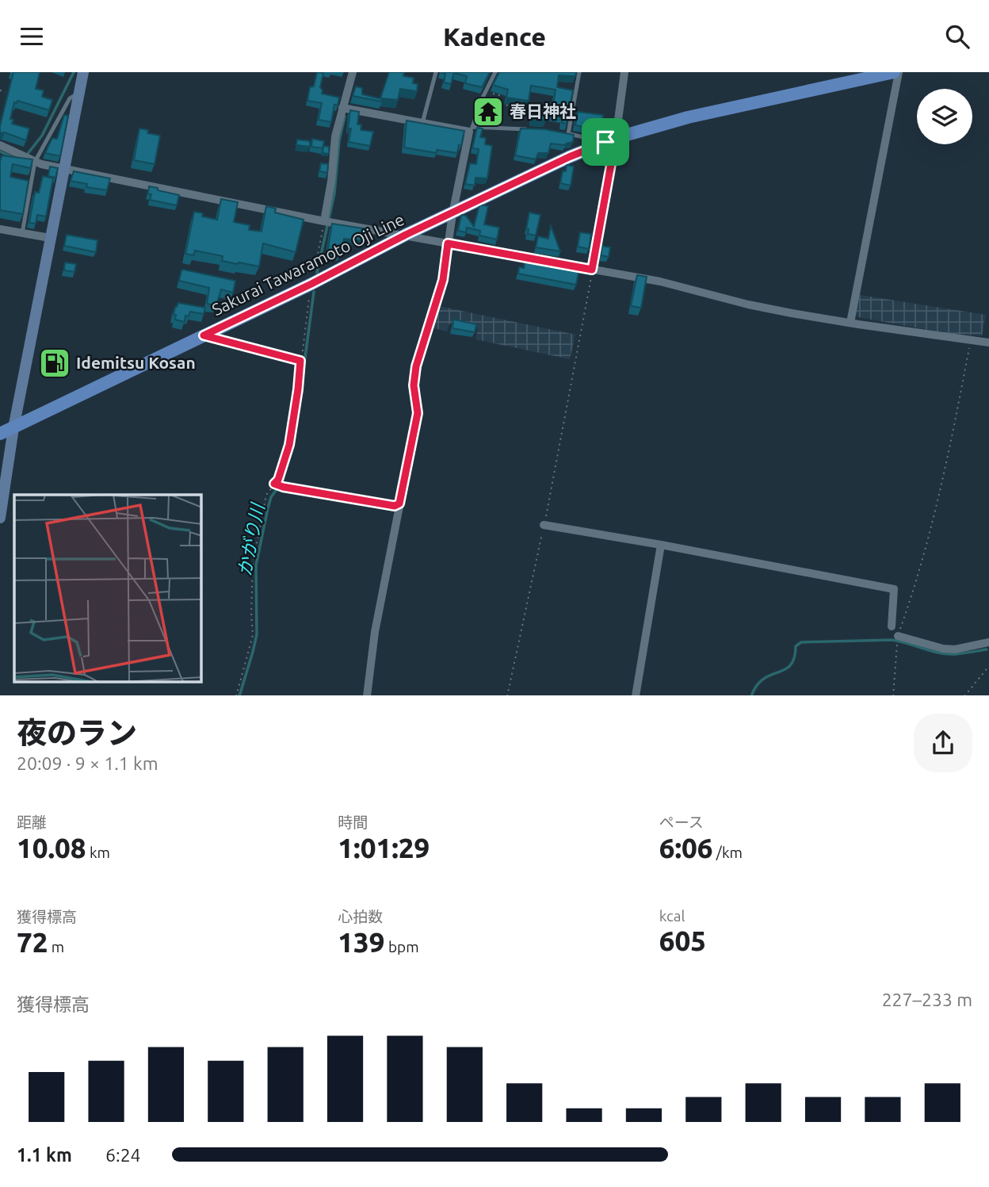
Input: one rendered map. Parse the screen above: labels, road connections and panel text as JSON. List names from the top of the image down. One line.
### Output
{"streets":{"main road":["Sakurai Tawaramoto Oji Line"]},"water":["かがり川"],"places":{"temple":["春日神社"],"fuel station":["Idemitsu Kosan"]},"page":{"header":"Kadence","heading":["夜のラン","20:09 · 9 × 1.1 km"],"stats":[["距離","10.08 km"],["時間","1:01:29"],["ペース","6:06 /km"],["獲得標高","72 m"],["心拍数","139 bpm"],["kcal","605"]],"chart":["獲得標高","227–233 m"],"list":[{"name":"1.1 km","note":"6:24"}]}}
